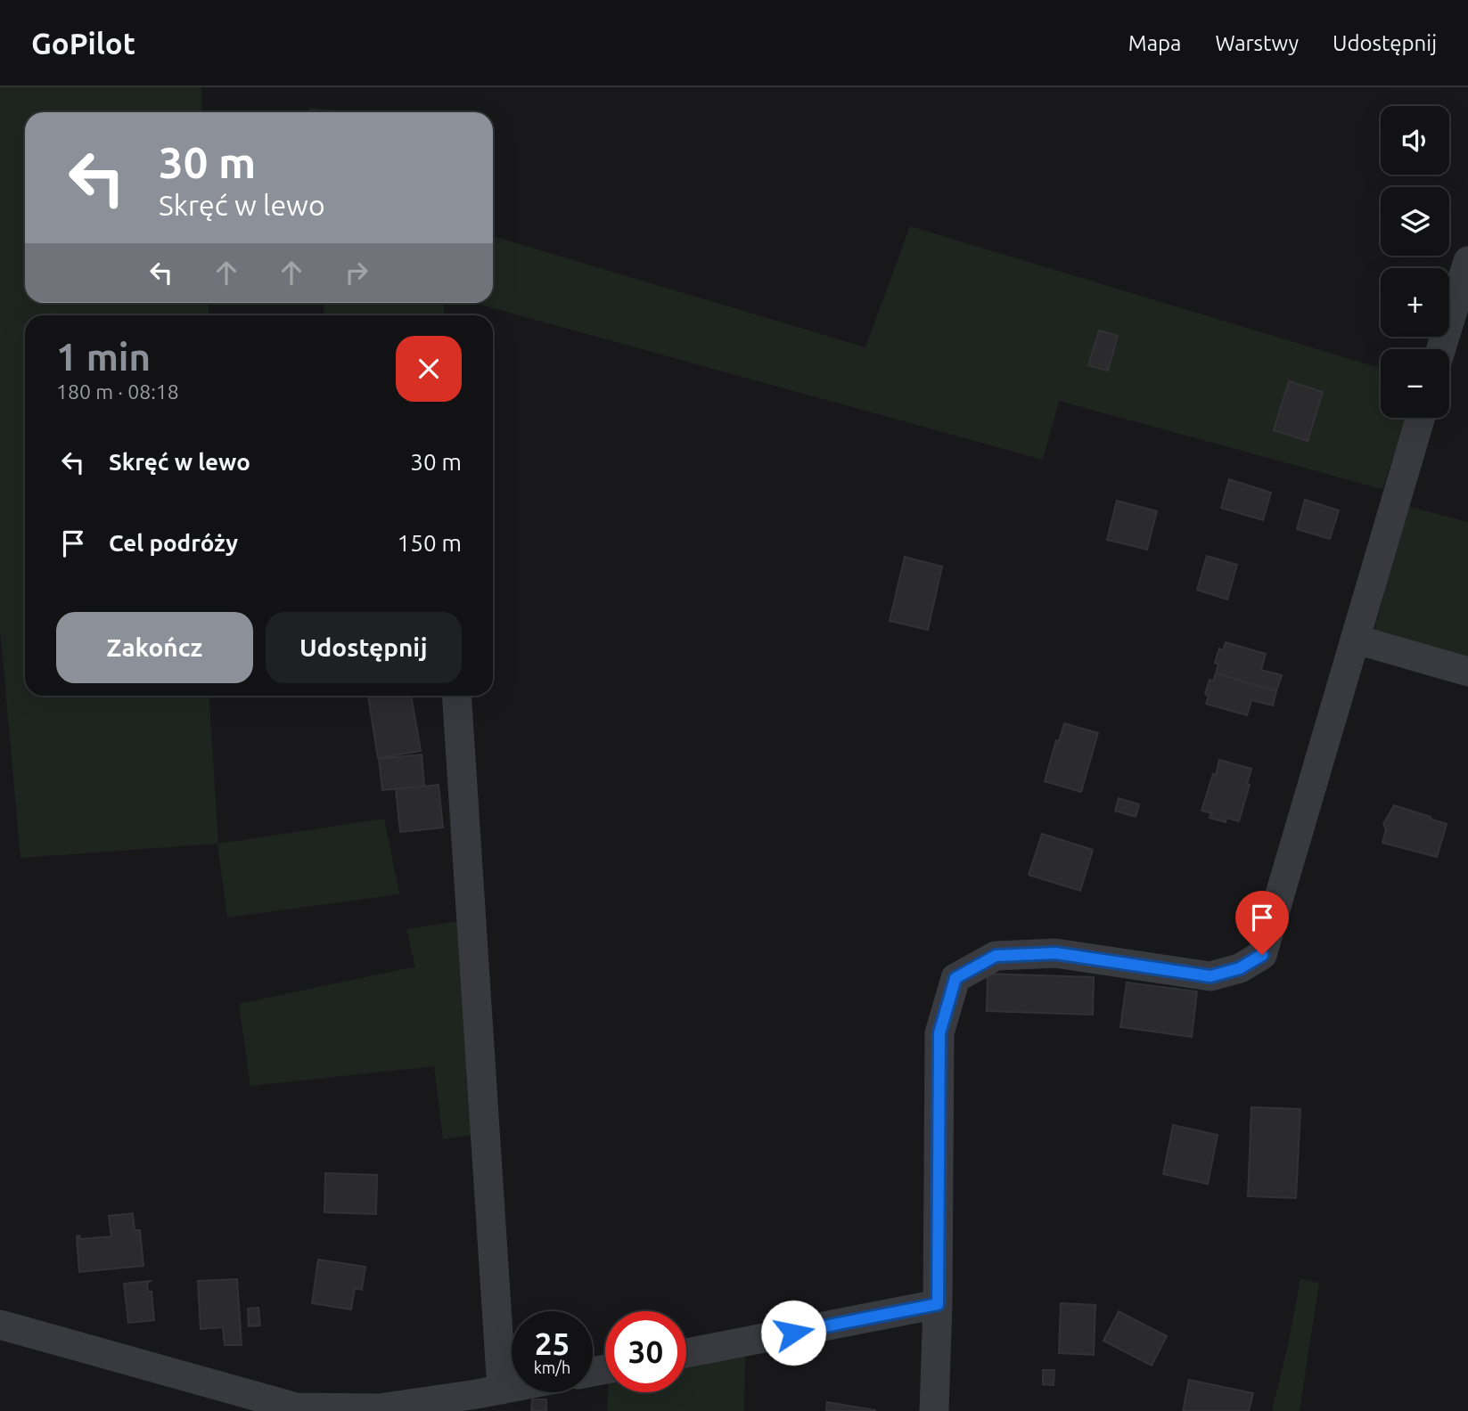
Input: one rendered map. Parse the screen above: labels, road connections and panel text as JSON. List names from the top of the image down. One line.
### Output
{"page":{"header":"GoPilot","nav":["Mapa","Warstwy","Udostępnij"],"map_buttons":["+","−"],"turn":["30 m","Skręć w lewo"],"heading":["1 min","180 m · 08:18"],"list":[{"name":"Skręć w lewo","value":"30 m"},{"name":"Cel podróży","value":"150 m"}],"buttons":["Zakończ","Udostępnij"],"speed":"25 km/h","limit":"30"}}
